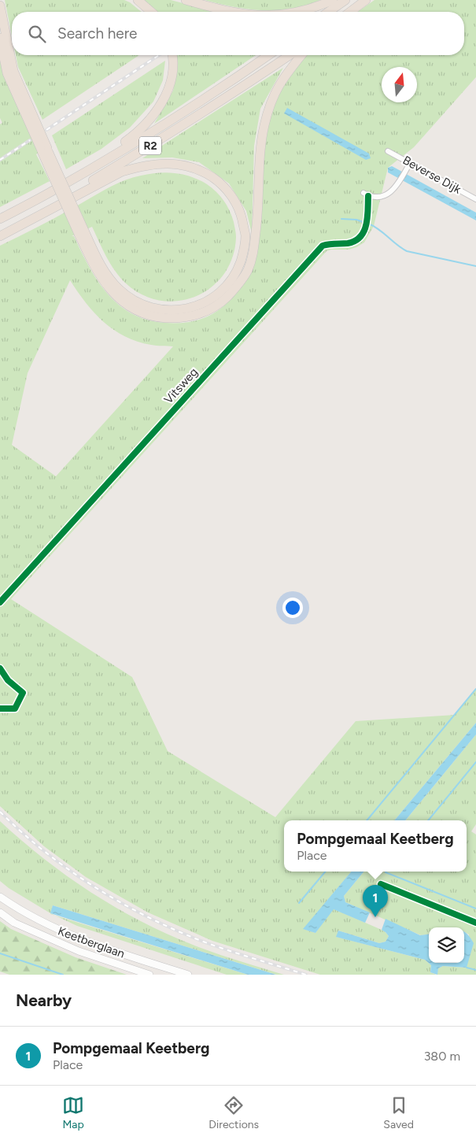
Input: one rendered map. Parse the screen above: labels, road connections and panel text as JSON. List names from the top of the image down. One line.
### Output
{"streets":{"highway":["R2"],"main road":["Keetberglaan"],"street":["Beverse Dijk","Vitsweg"]},"crossings":[["Beverse Dijk","Vitsweg"]],"north":"top","page":{"search":"Search here","popup":["Pompgemaal Keetberg","Place"],"pins":"1","heading":"Nearby","list":[{"mark":"1","name":"Pompgemaal Keetberg","note":"Place","value":"380 m"}],"nav":["Map","Directions","Saved"]}}
